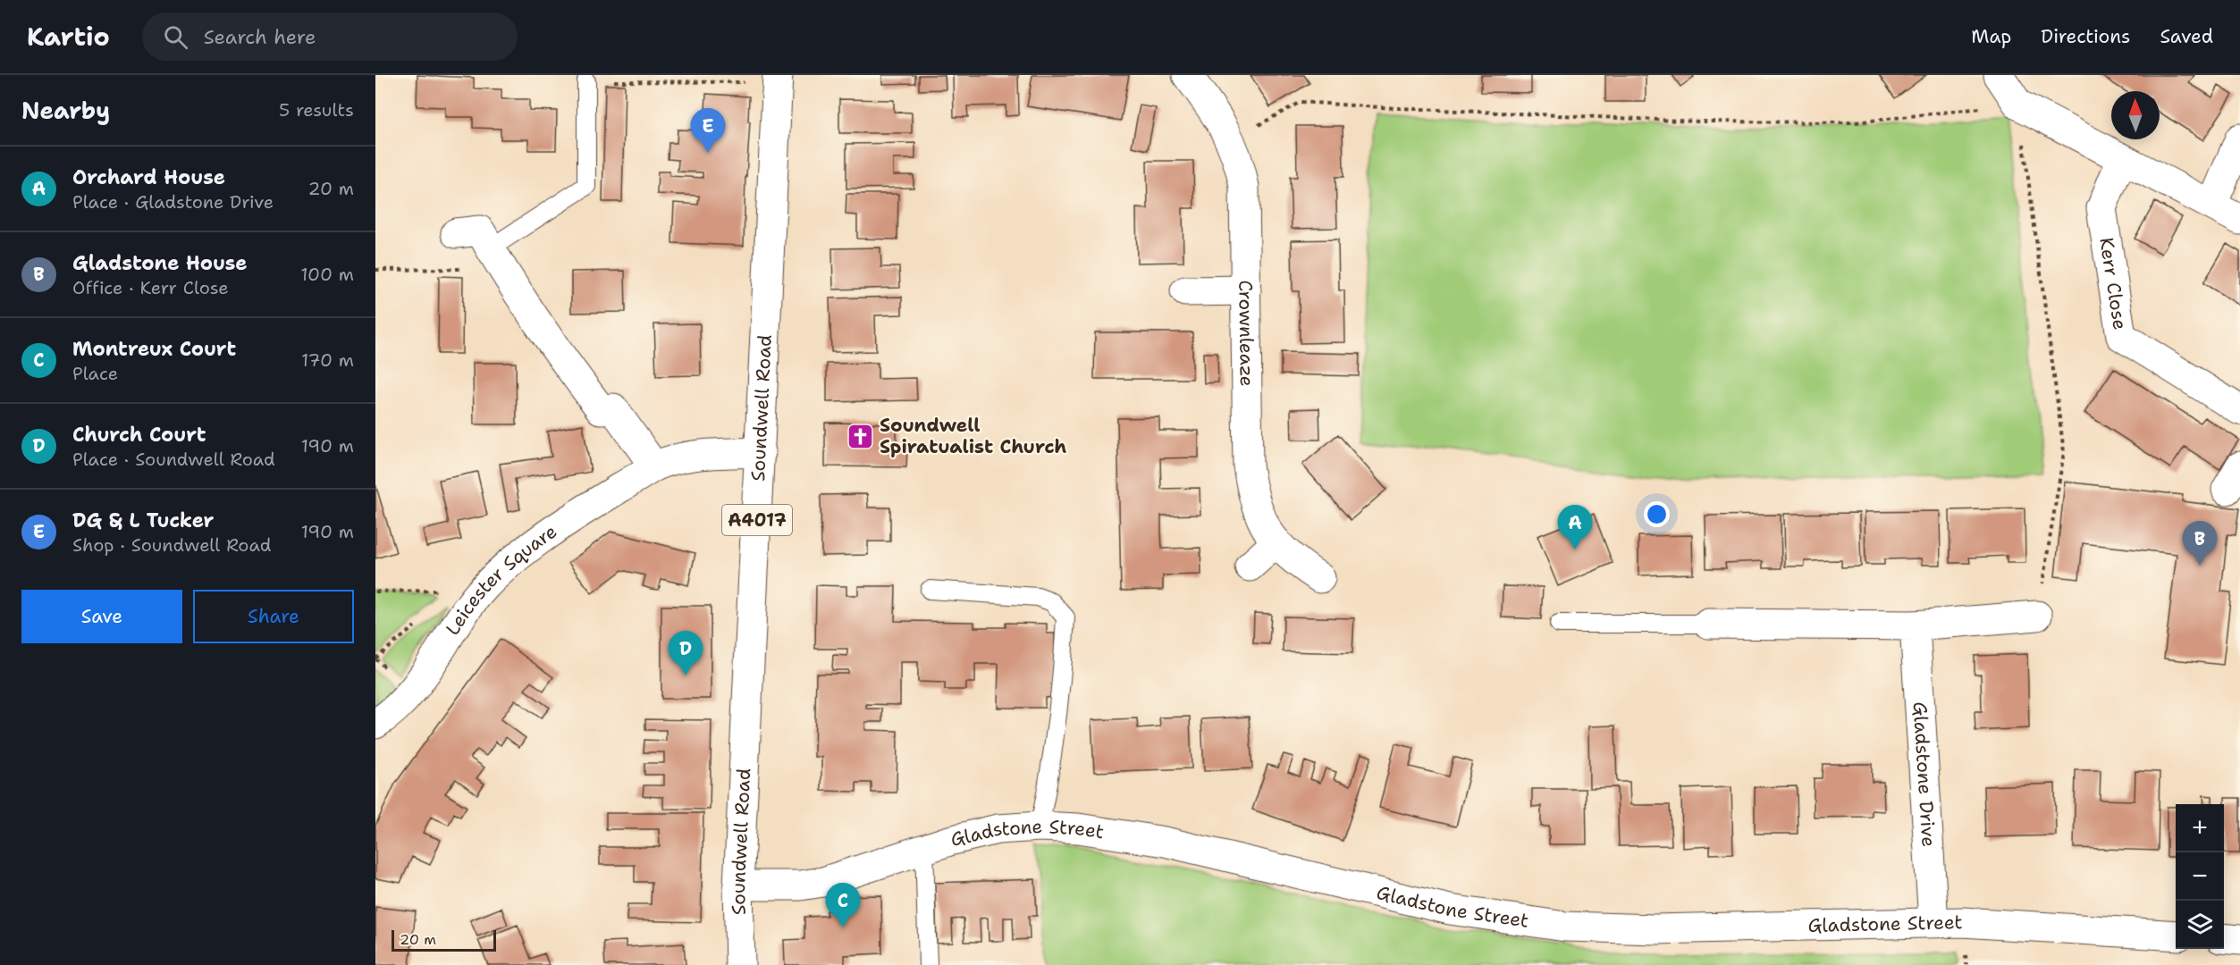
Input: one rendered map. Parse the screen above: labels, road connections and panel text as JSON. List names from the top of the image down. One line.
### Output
{"streets":{"street":["Kerr Close","Crownleaze","Soundwell Road","A4017","Leicester Square","Gladstone Drive","Gladstone Street"]},"crossings":[["Soundwell Road","Leicester Square"],["Soundwell Road","Gladstone Street"],["Gladstone Drive","Gladstone Street"]],"places":{"church":["Soundwell Spiratualist Church"]},"scale_bar":"20 m","north":"top","page":{"header":"Kartio","search":"Search here","nav":["Map","Directions","Saved"],"heading":["Nearby","5 results"],"pins":["E","A","B","D","C"],"list":[{"mark":"A","name":"Orchard House","note":"Place · Gladstone Drive","value":"20 m"},{"mark":"B","name":"Gladstone House","note":"Office · Kerr Close","value":"100 m"},{"mark":"C","name":"Montreux Court","note":"Place","value":"170 m"},{"mark":"D","name":"Church Court","note":"Place · Soundwell Road","value":"190 m"},{"mark":"E","name":"DG & L Tucker","note":"Shop · Soundwell Road","value":"190 m"}],"buttons":["Save","Share"],"map_buttons":["+","−"],"scale":"20 m"}}
